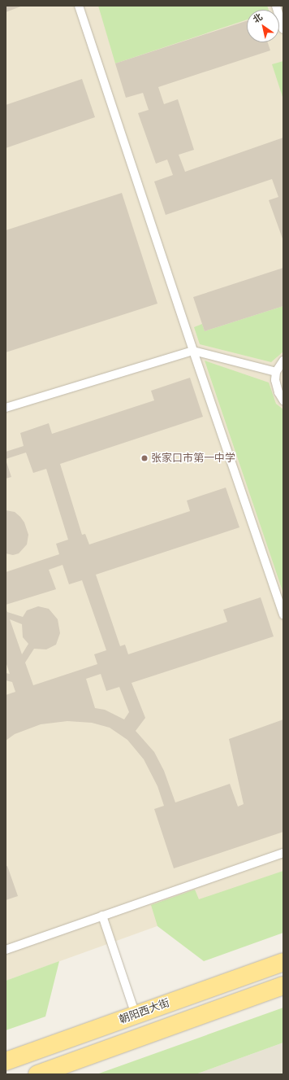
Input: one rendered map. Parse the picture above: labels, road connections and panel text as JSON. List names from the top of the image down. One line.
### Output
{"streets":{"main road":["朝阳西大街"]},"places":["张家口市第一中学"],"north":"top left"}
